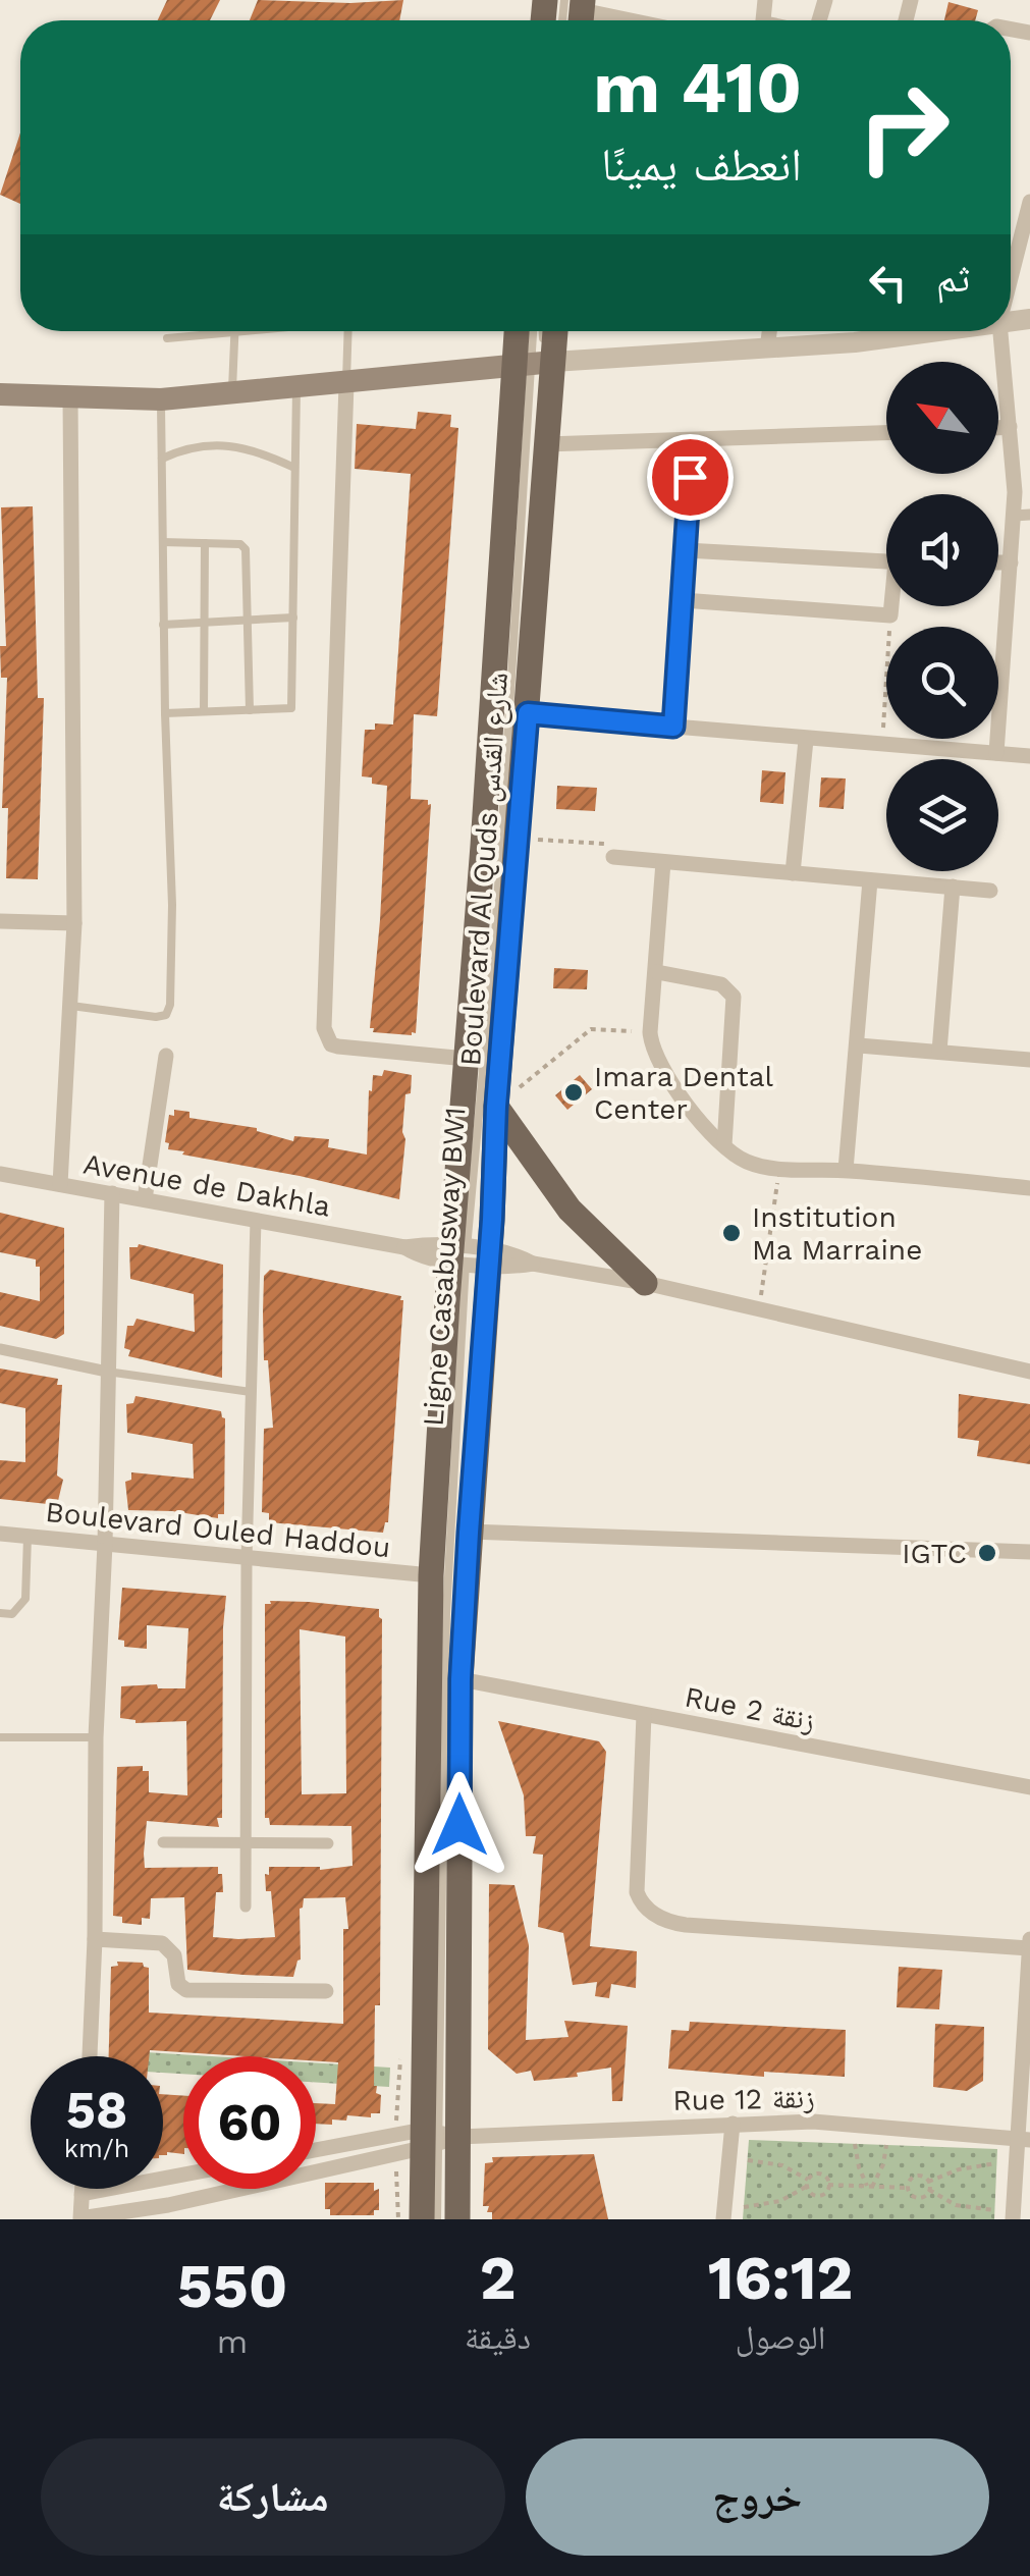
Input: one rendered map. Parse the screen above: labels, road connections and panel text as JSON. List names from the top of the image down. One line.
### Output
{"streets":{"main road":["Boulevard Al Quds شارع القدس"],"street":["Avenue de Dakhla","Boulevard Ouled Haddou","Rue 2 زنقة","Rue 12 زنقة"],"lane":["Ligne Casabusway BW1"]},"crossings":[["Boulevard Al Quds شارع القدس","Avenue de Dakhla"],["Boulevard Al Quds شارع القدس","Ligne Casabusway BW1"],["Boulevard Al Quds شارع القدس","Boulevard Ouled Haddou"],["Boulevard Al Quds شارع القدس","Rue 2 زنقة"],["Boulevard Al Quds شارع القدس","Rue 12 زنقة"],["Avenue de Dakhla","Ligne Casabusway BW1"],["Ligne Casabusway BW1","Rue 12 زنقة"]],"places":["Imara Dental Center","Institution Ma Marraine","IGTC"],"north":"top left","page":{"turn":["410 m","انعطف يمينًا"],"then":"ثم","speed":"58 km/h","limit":"60","eta":["16:12","الوصول","2","دقيقة","550","m"],"buttons":["خروج","مشاركة"]}}
